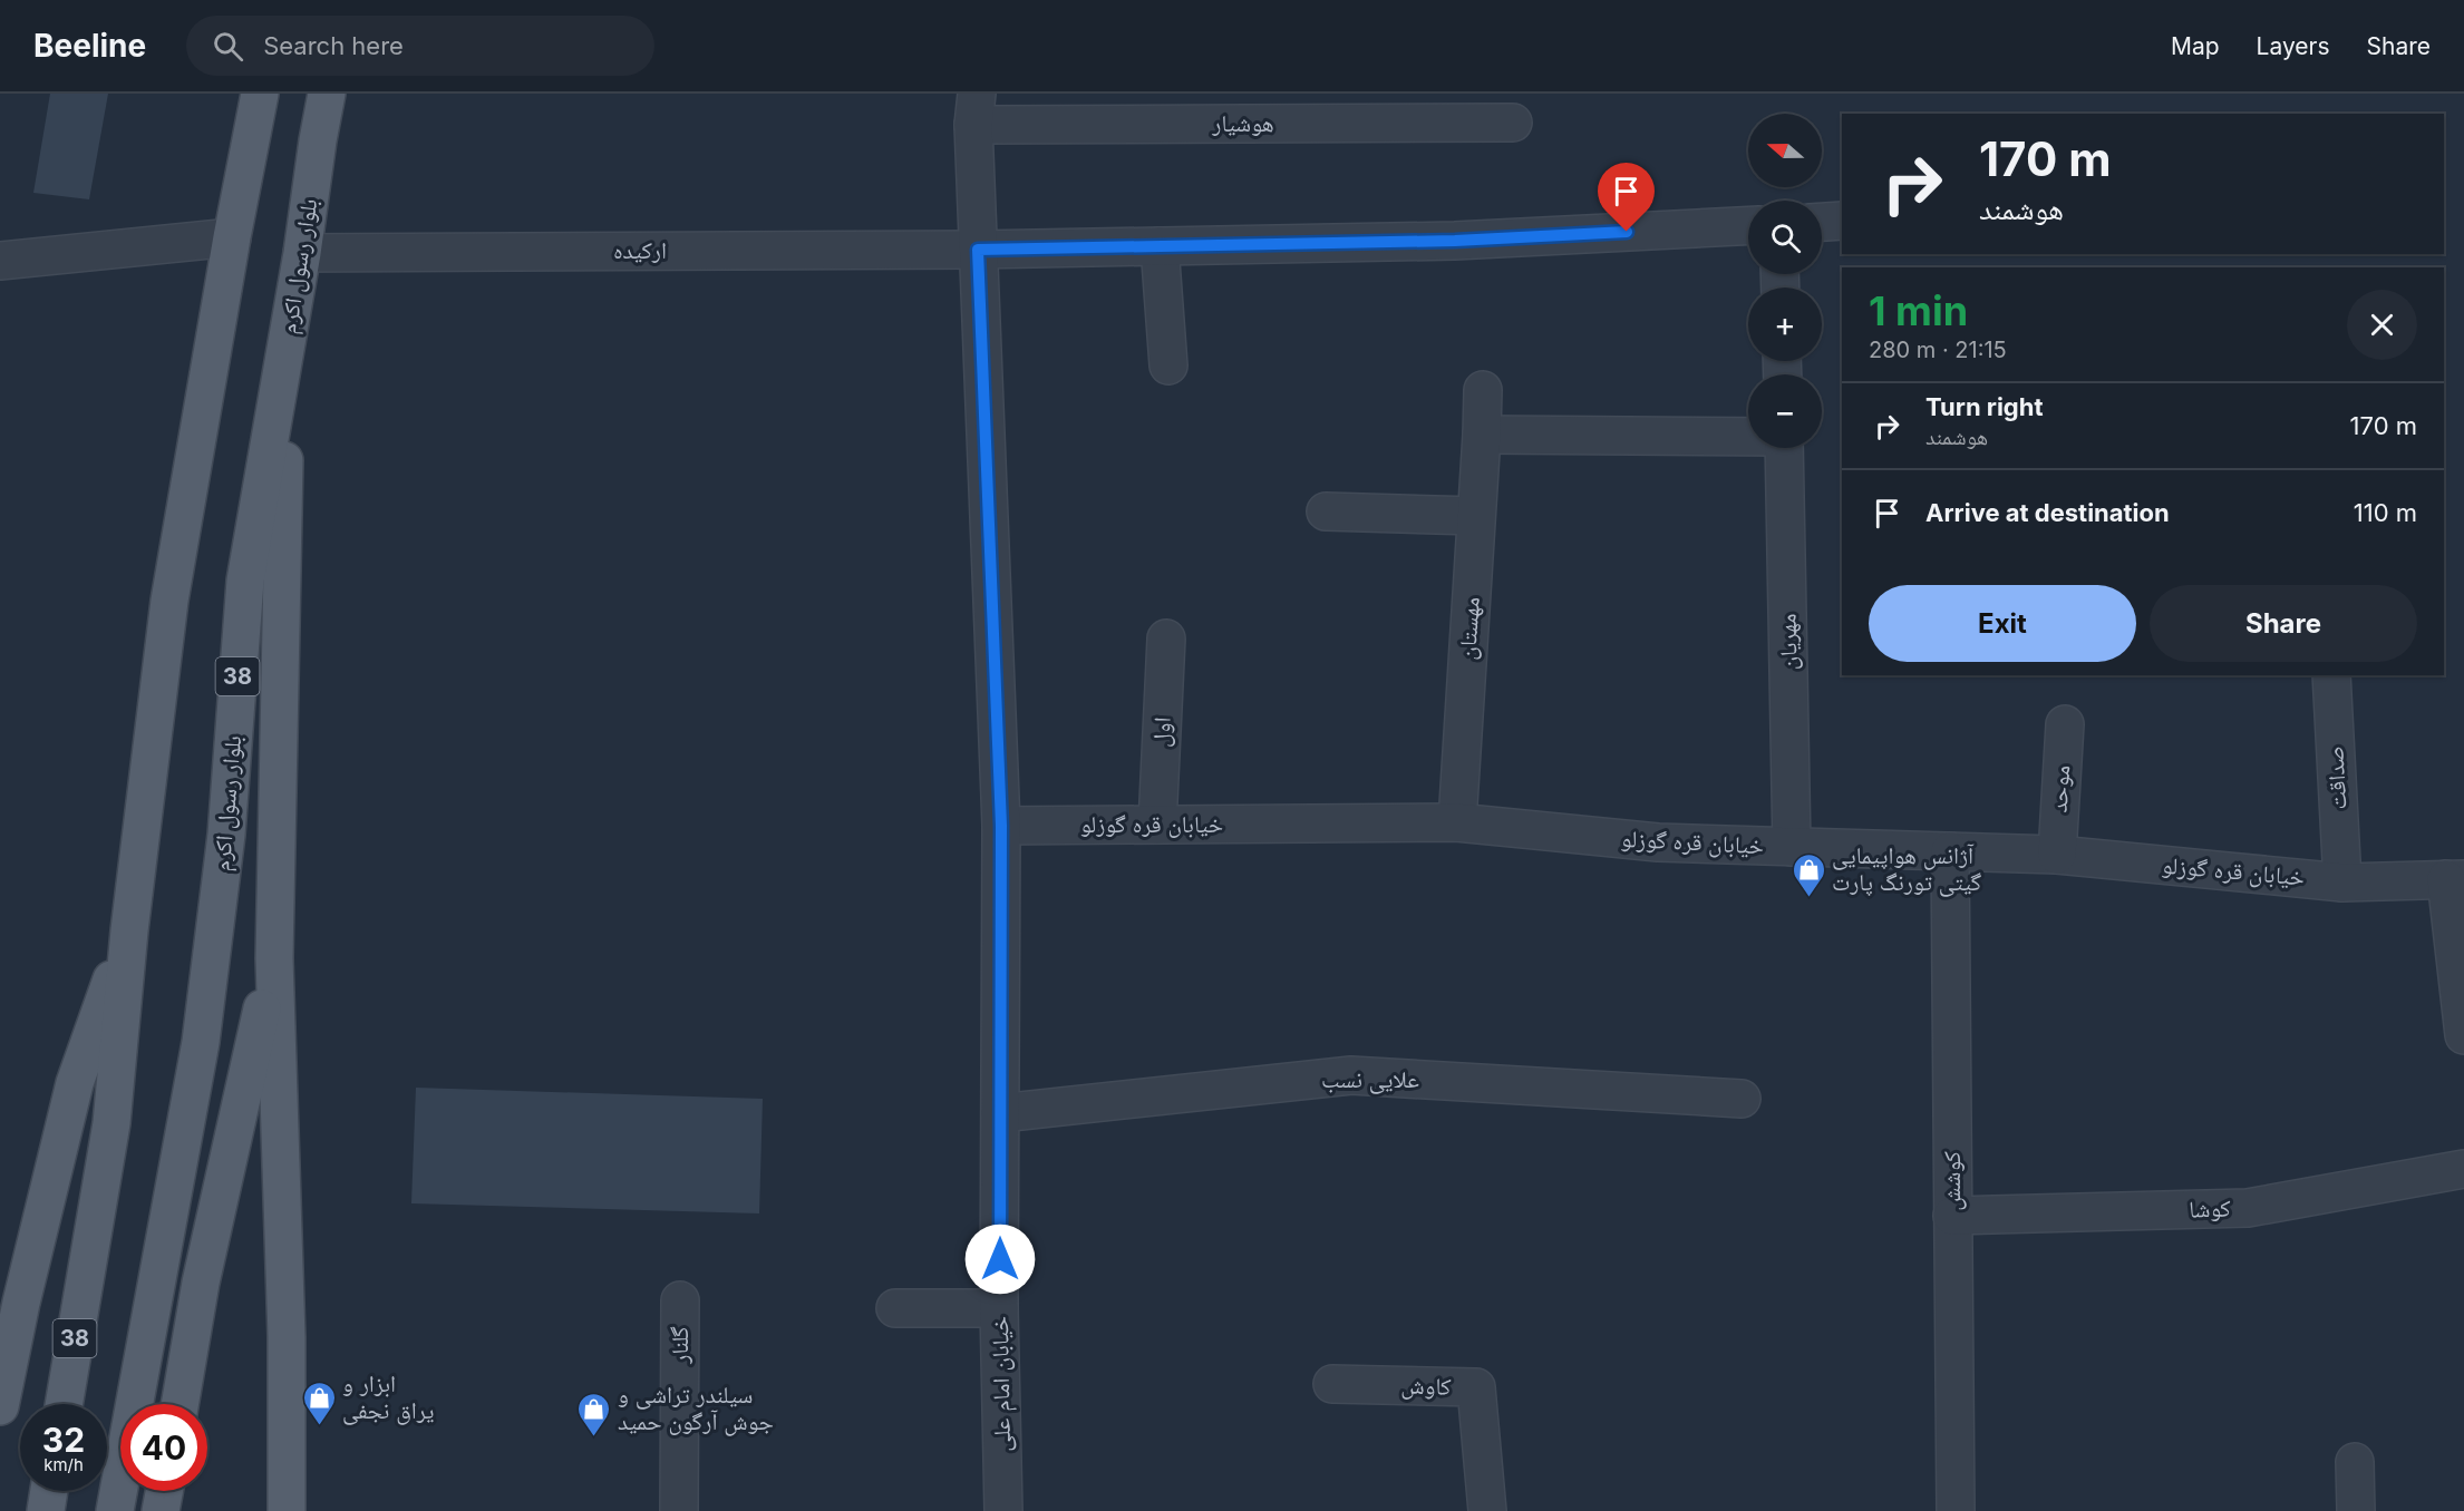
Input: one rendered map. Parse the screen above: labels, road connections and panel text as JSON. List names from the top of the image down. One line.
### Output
{"streets":{"main road":["بلوار رسول اکرم","38"],"street":["هوشیار","ارکیده","مهستان","مهریان","اول","صداقت","موحد","خیابان قره گوزلو","علایی نسب","کوشش","کوشا","گلنار","خیابان امام علی","کاوش"]},"crossings":[["هوشیار","خیابان امام علی"],["ارکیده","بلوار رسول اکرم"],["ارکیده","خیابان امام علی"],["مهستان","خیابان قره گوزلو"],["مهریان","خیابان قره گوزلو"],["اول","خیابان قره گوزلو"],["صداقت","خیابان قره گوزلو"],["موحد","خیابان قره گوزلو"],["خیابان قره گوزلو","کوشش"],["خیابان قره گوزلو","خیابان امام علی"],["علایی نسب","خیابان امام علی"],["کوشش","کوشا"]],"places":{"shop":["آژانس هواپیمایی گیتی تورنگ پارت","ابزار و یراق نجفی","سیلندر تراشی و جوش آرگون حمید"]},"north":"left","page":{"header":"Beeline","search":"Search here","nav":["Map","Layers","Share"],"map_buttons":["+","−"],"turn":["170 m","هوشمند"],"heading":["1 min","280 m · 21:15"],"list":[{"name":"Turn right","note":"هوشمند","value":"170 m"},{"name":"Arrive at destination","value":"110 m"}],"buttons":["Exit","Share"],"speed":"32 km/h","limit":"40"}}
